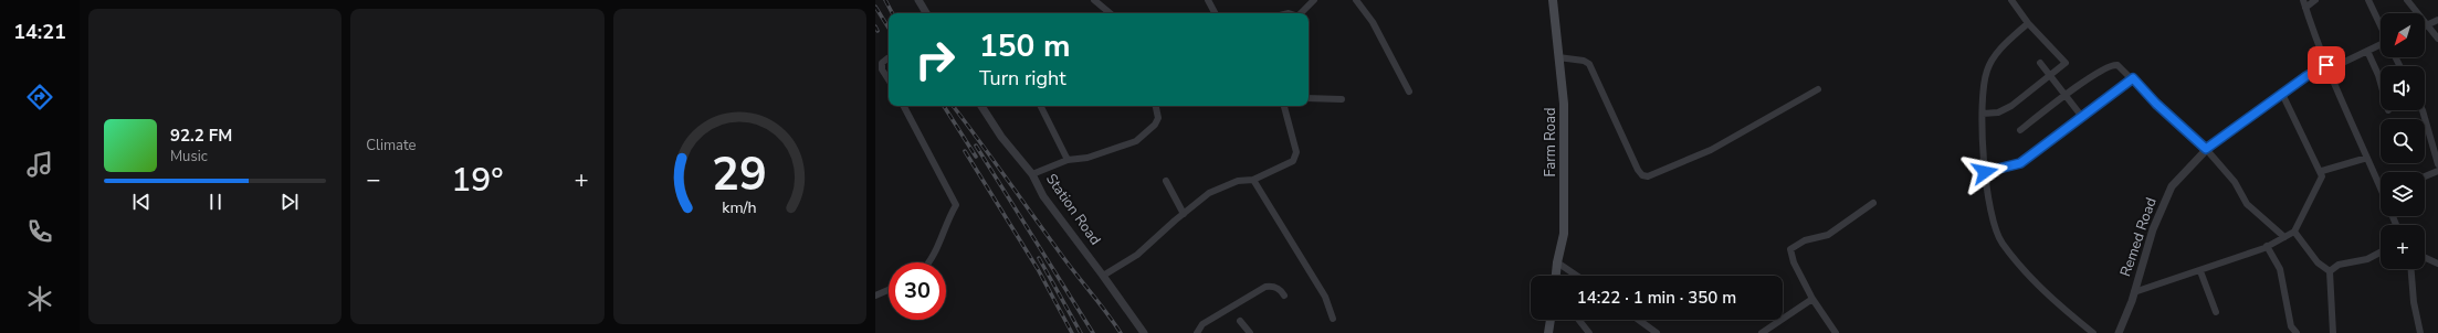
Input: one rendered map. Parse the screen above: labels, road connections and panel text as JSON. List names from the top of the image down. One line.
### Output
{"streets":{"main road":["Farm Road"],"street":["Station Road","Remed Road"]},"north":"bottom left","page":{"tabs":"14:21","tile":"Climate","map_buttons":"+","turn":["150 m","Turn right"],"song":["92.2 FM","Music"],"heat":["−","19°","+"],"limit":"30","trip":"14:22 · 1 min · 350 m","gauge":["29","km/h"]}}
